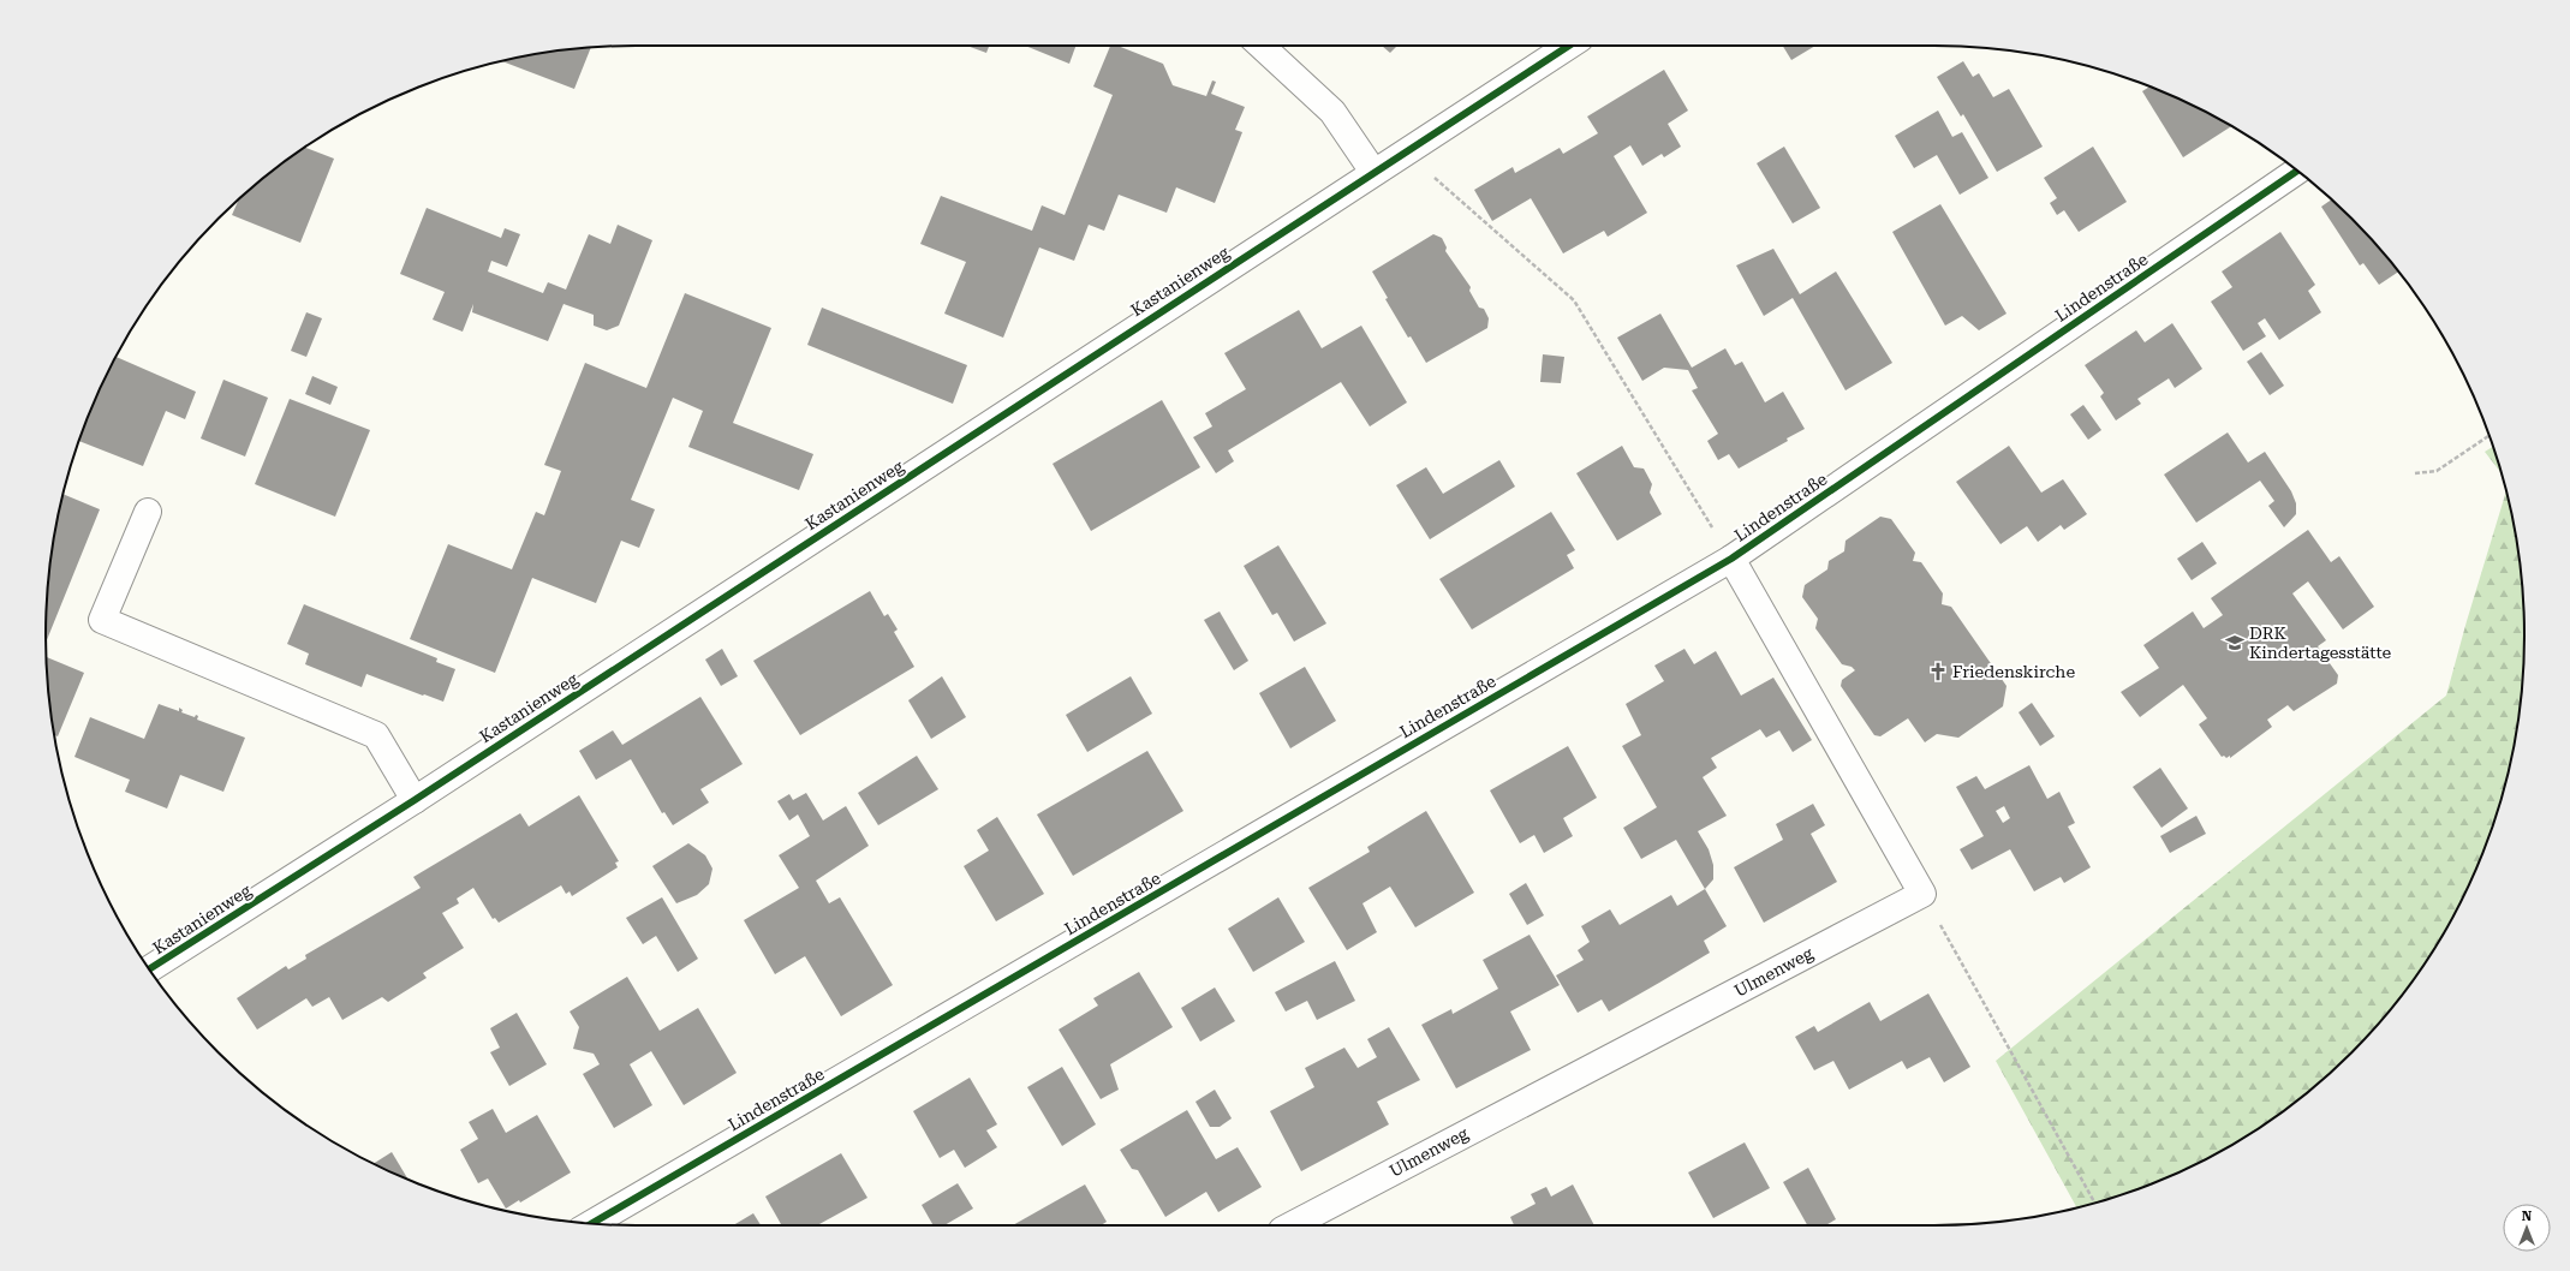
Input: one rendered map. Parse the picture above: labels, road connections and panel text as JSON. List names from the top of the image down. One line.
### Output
{"streets":{"street":["Kastanienweg","Lindenstraße","Ulmenweg"]},"places":{"school or university":["DRK Kindertagesstätte"],"church":["Friedenskirche"]},"north":"top"}
